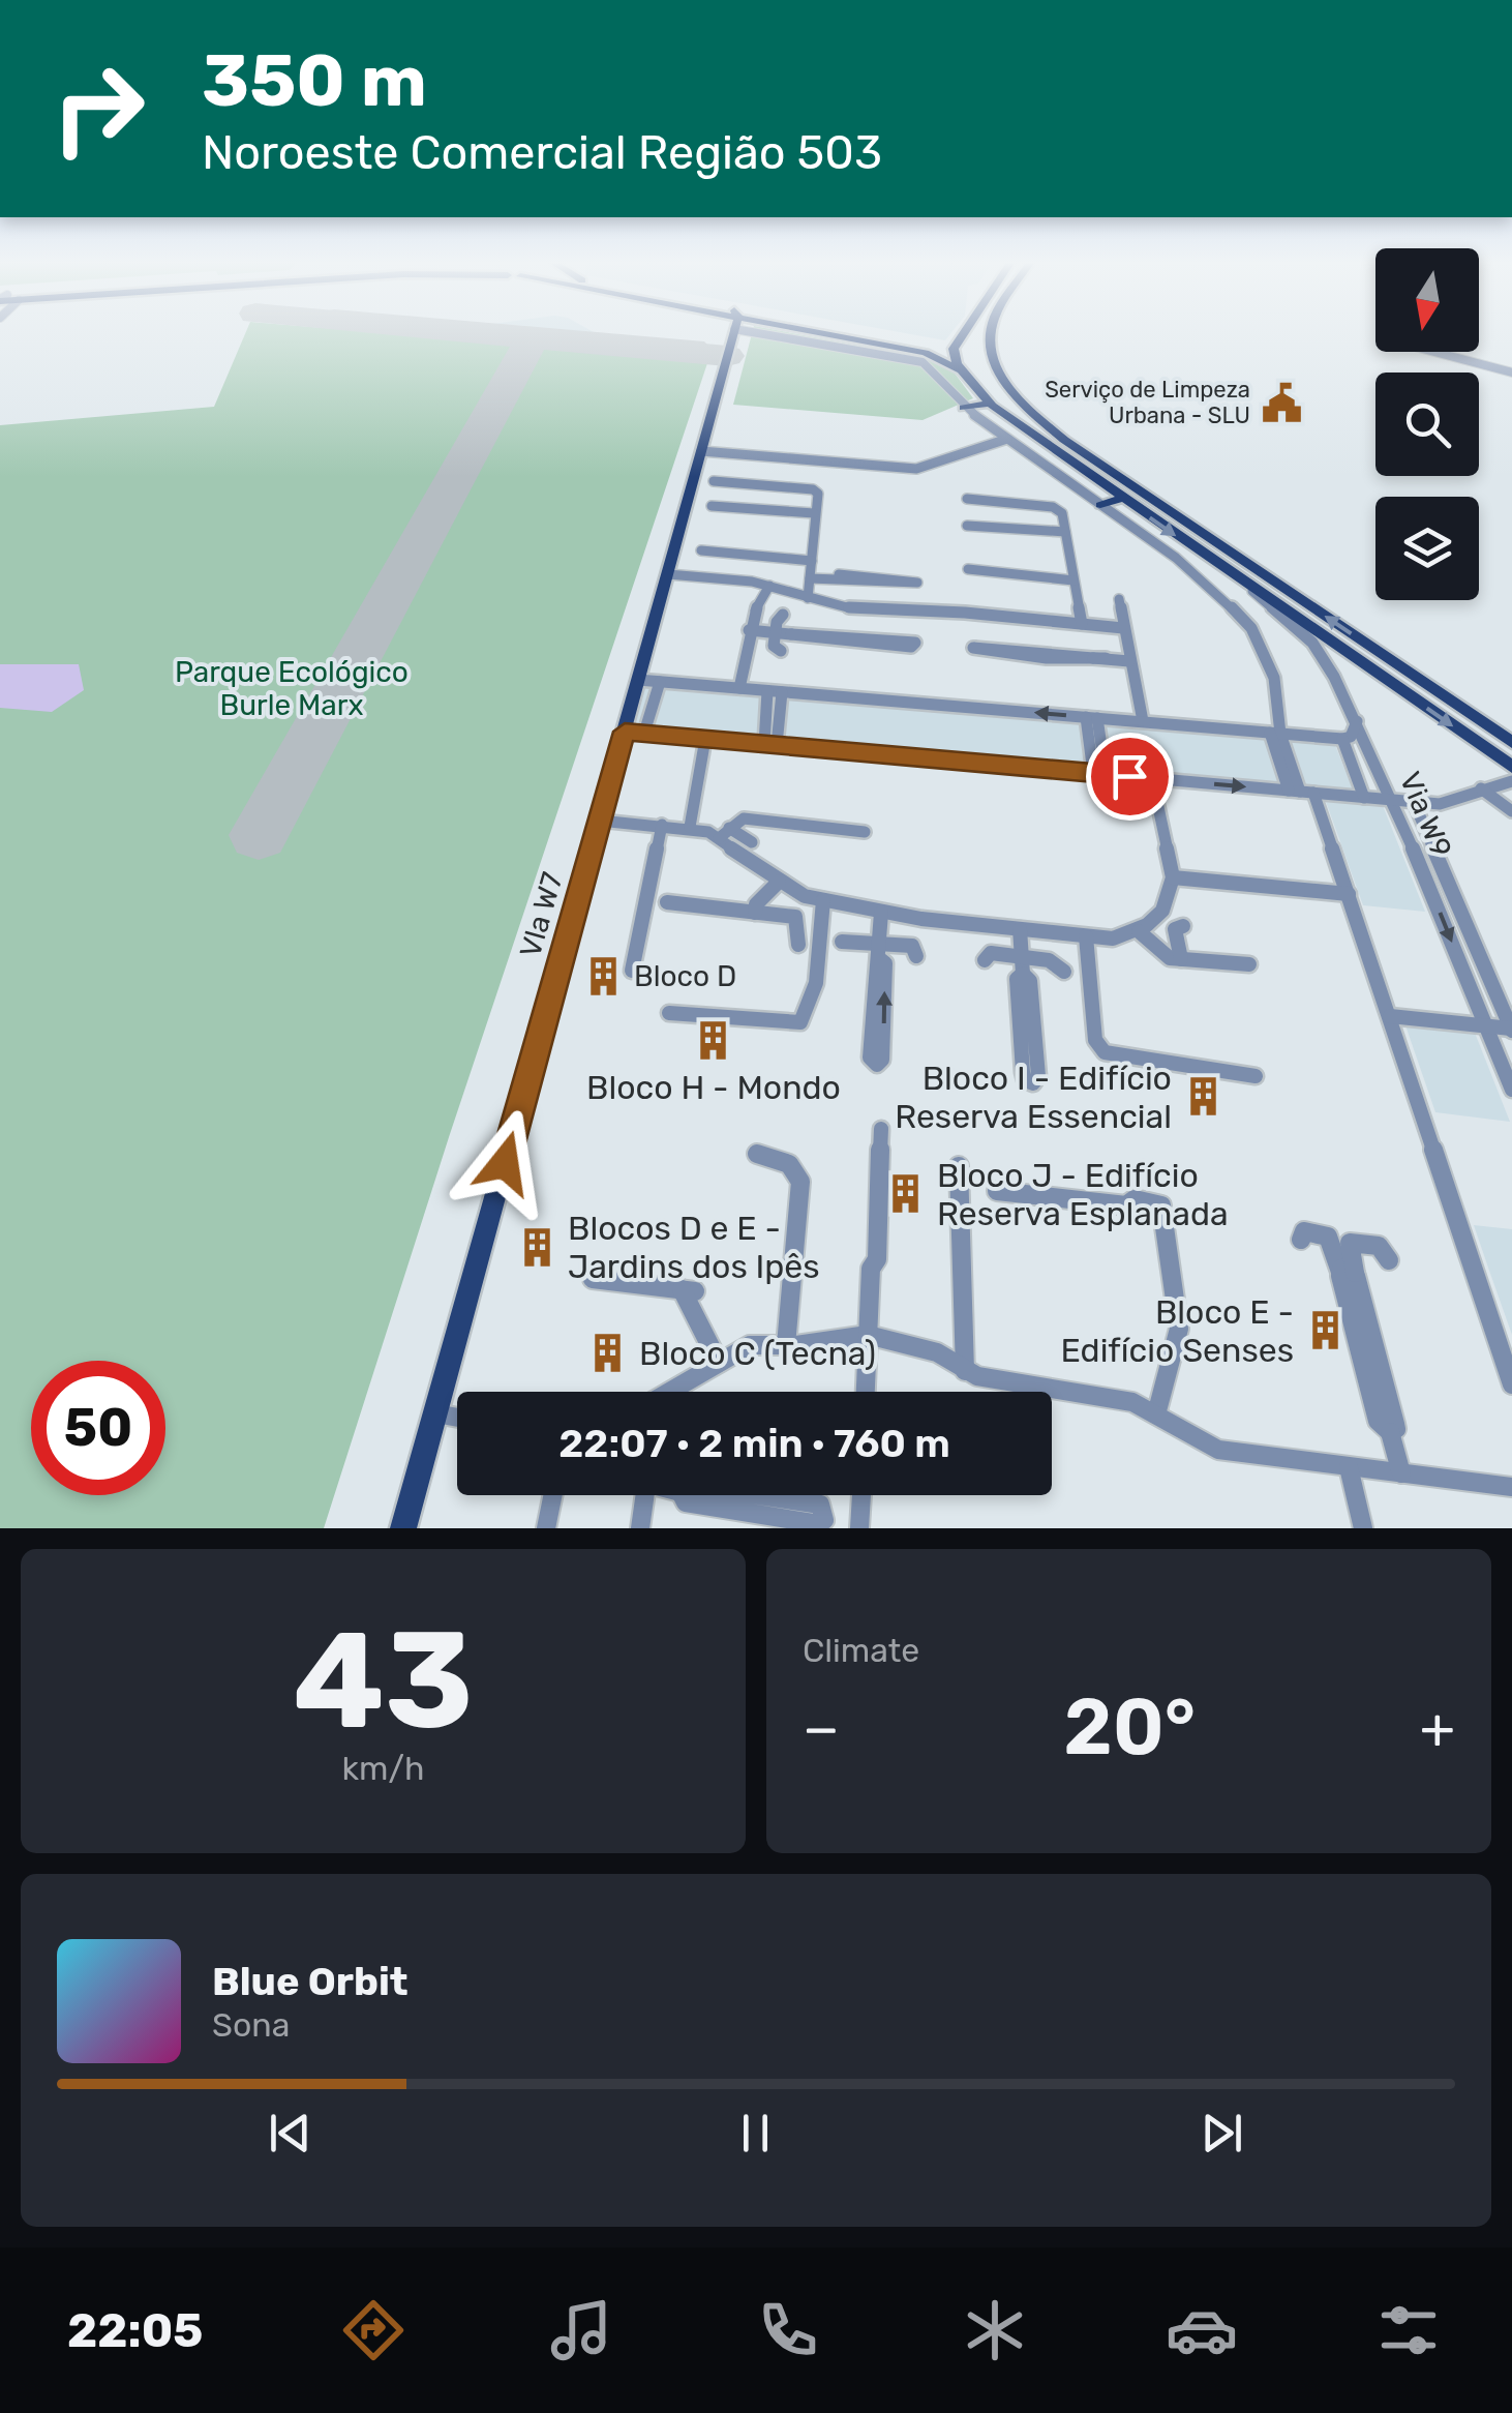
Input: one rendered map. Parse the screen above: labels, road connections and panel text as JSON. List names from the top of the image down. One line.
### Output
{"streets":{"main road":["Vla W7"],"street":["Via W9"]},"parks":["Parque Ecológico Burle Marx"],"places":{"public building":["Serviço de Limpeza Urbana - SLU"],"building":["Bloco D","Bloco H - Mondo","Bloco I - Edifício Reserva Essencial","Bloco J - Edifício Reserva Esplanada","Blocos D e E - Jardins dos Ipês","Bloco E - Edifício Senses","Bloco C (Tecna)"]},"north":"bottom","page":{"turn":["350 m","Noroeste Comercial Região 503"],"limit":"50","trip":"22:07 · 2 min · 760 m","tile":[["43","km/h"],"Climate"],"heat":["−","20°","+"],"song":["Blue Orbit","Sona"],"tabs":"22:05"}}
